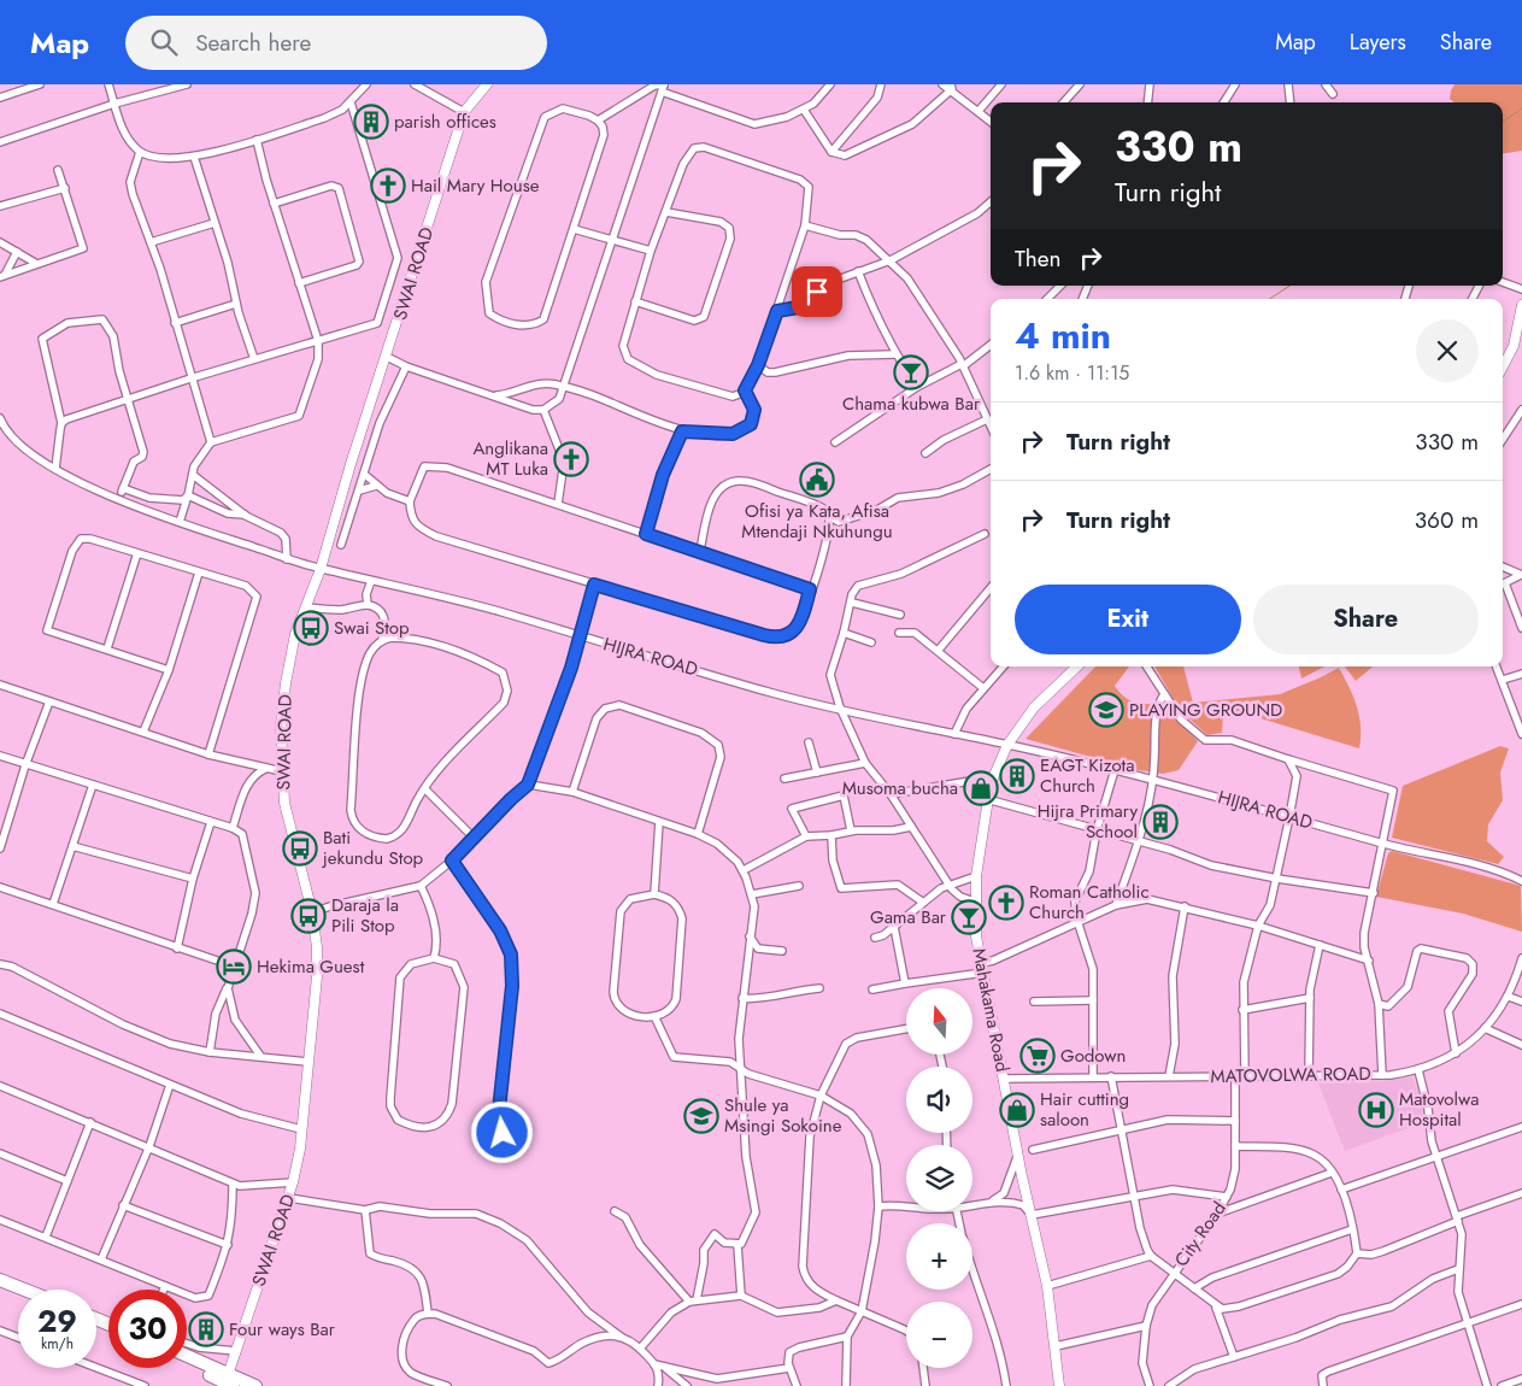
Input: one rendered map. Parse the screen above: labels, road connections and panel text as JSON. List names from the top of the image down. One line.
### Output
{"streets":{"street":["SWAI ROAD","HIJRA ROAD","Mahakama Road","MATOVOLWA ROAD","City Road"]},"crossings":[["SWAI ROAD","HIJRA ROAD"],["HIJRA ROAD","Mahakama Road"],["Mahakama Road","MATOVOLWA ROAD"],["MATOVOLWA ROAD","City Road"]],"places":{"building":["parish offices","EAGT Kizota Church","Hijra Primary School","Four ways Bar"],"church":["Hail Mary House","Anglikana MT Luka","Roman Catholic Church"],"bar":["Chama kubwa Bar","Gama Bar"],"public building":["Ofisi ya Kata, Afisa Mtendaji Nkuhungu"],"bus stop":["Swai Stop","Bati jekundu Stop","Daraja la Pili Stop"],"school or university":["PLAYING GROUND","Shule ya Msingi Sokoine"],"shop":["Musoma bucha","Hair cutting saloon"],"hotel":["Hekima Guest"],"supermarket":["Godown"],"hospital":["Matovolwa Hospital"]},"north":"top","page":{"header":"Map","search":"Search here","nav":["Map","Layers","Share"],"turn":["330 m","Turn right"],"then":"Then","heading":["4 min","1.6 km · 11:15"],"list":[{"name":"Turn right","value":"330 m"},{"name":"Turn right","value":"360 m"}],"buttons":["Exit","Share"],"map_buttons":["+","−"],"speed":"29 km/h","limit":"30"}}
